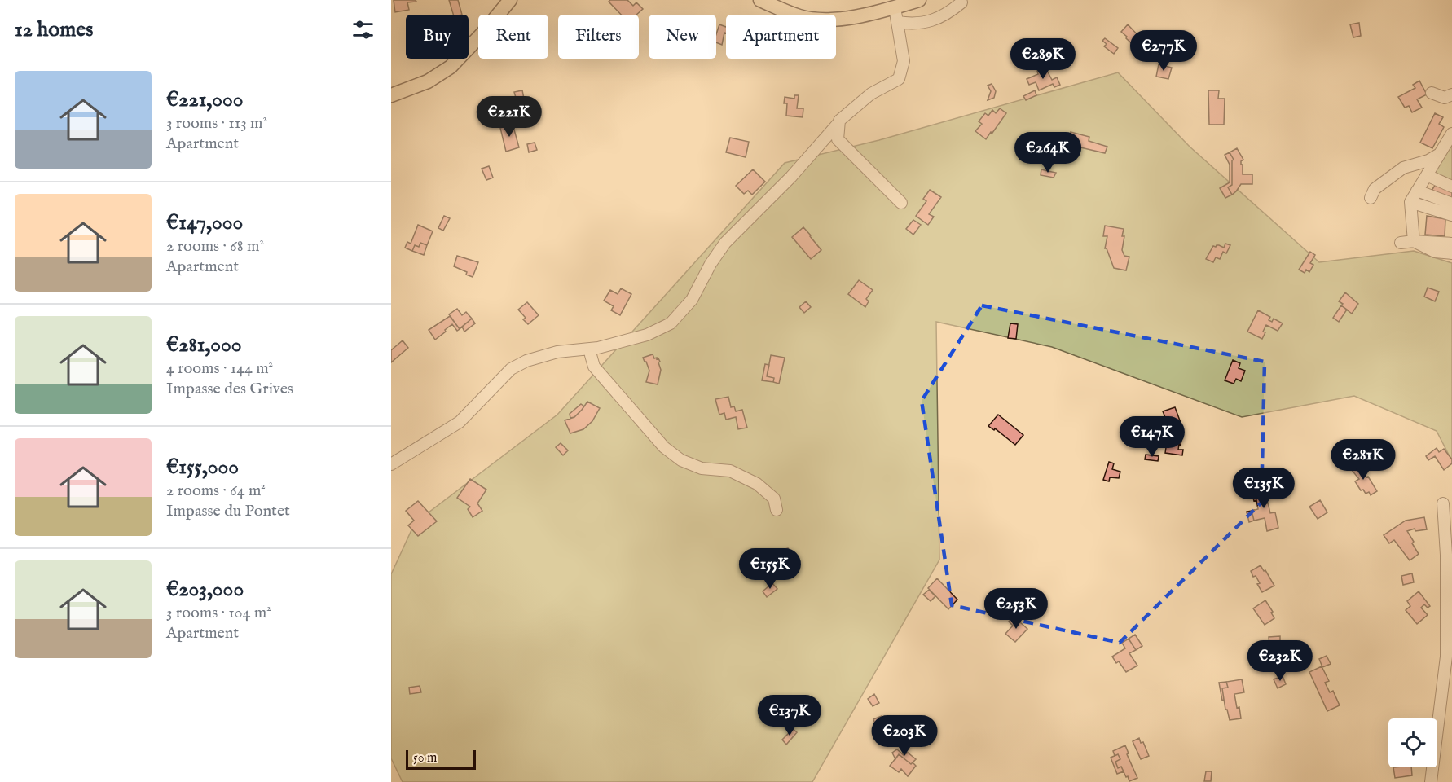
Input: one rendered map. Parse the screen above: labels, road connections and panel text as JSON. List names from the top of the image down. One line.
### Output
{"scale_bar":"50 m","page":{"heading":"12 homes","chip":["Buy","Rent","Filters","New","Apartment"],"price":["€277K","€289K","€221K","€264K","€147K","€281K","€135K","€155K","€253K","€232K","€137K","€203K"],"list":[{"name":"€221,000","note":"3 rooms · 113 m² · Apartment"},{"name":"€147,000","note":"2 rooms · 68 m² · Apartment"},{"name":"€281,000","note":"4 rooms · 144 m² · Impasse des Grives"},{"name":"€155,000","note":"2 rooms · 64 m² · Impasse du Pontet"},{"name":"€203,000","note":"3 rooms · 104 m² · Apartment"}],"scale":"50 m"}}
